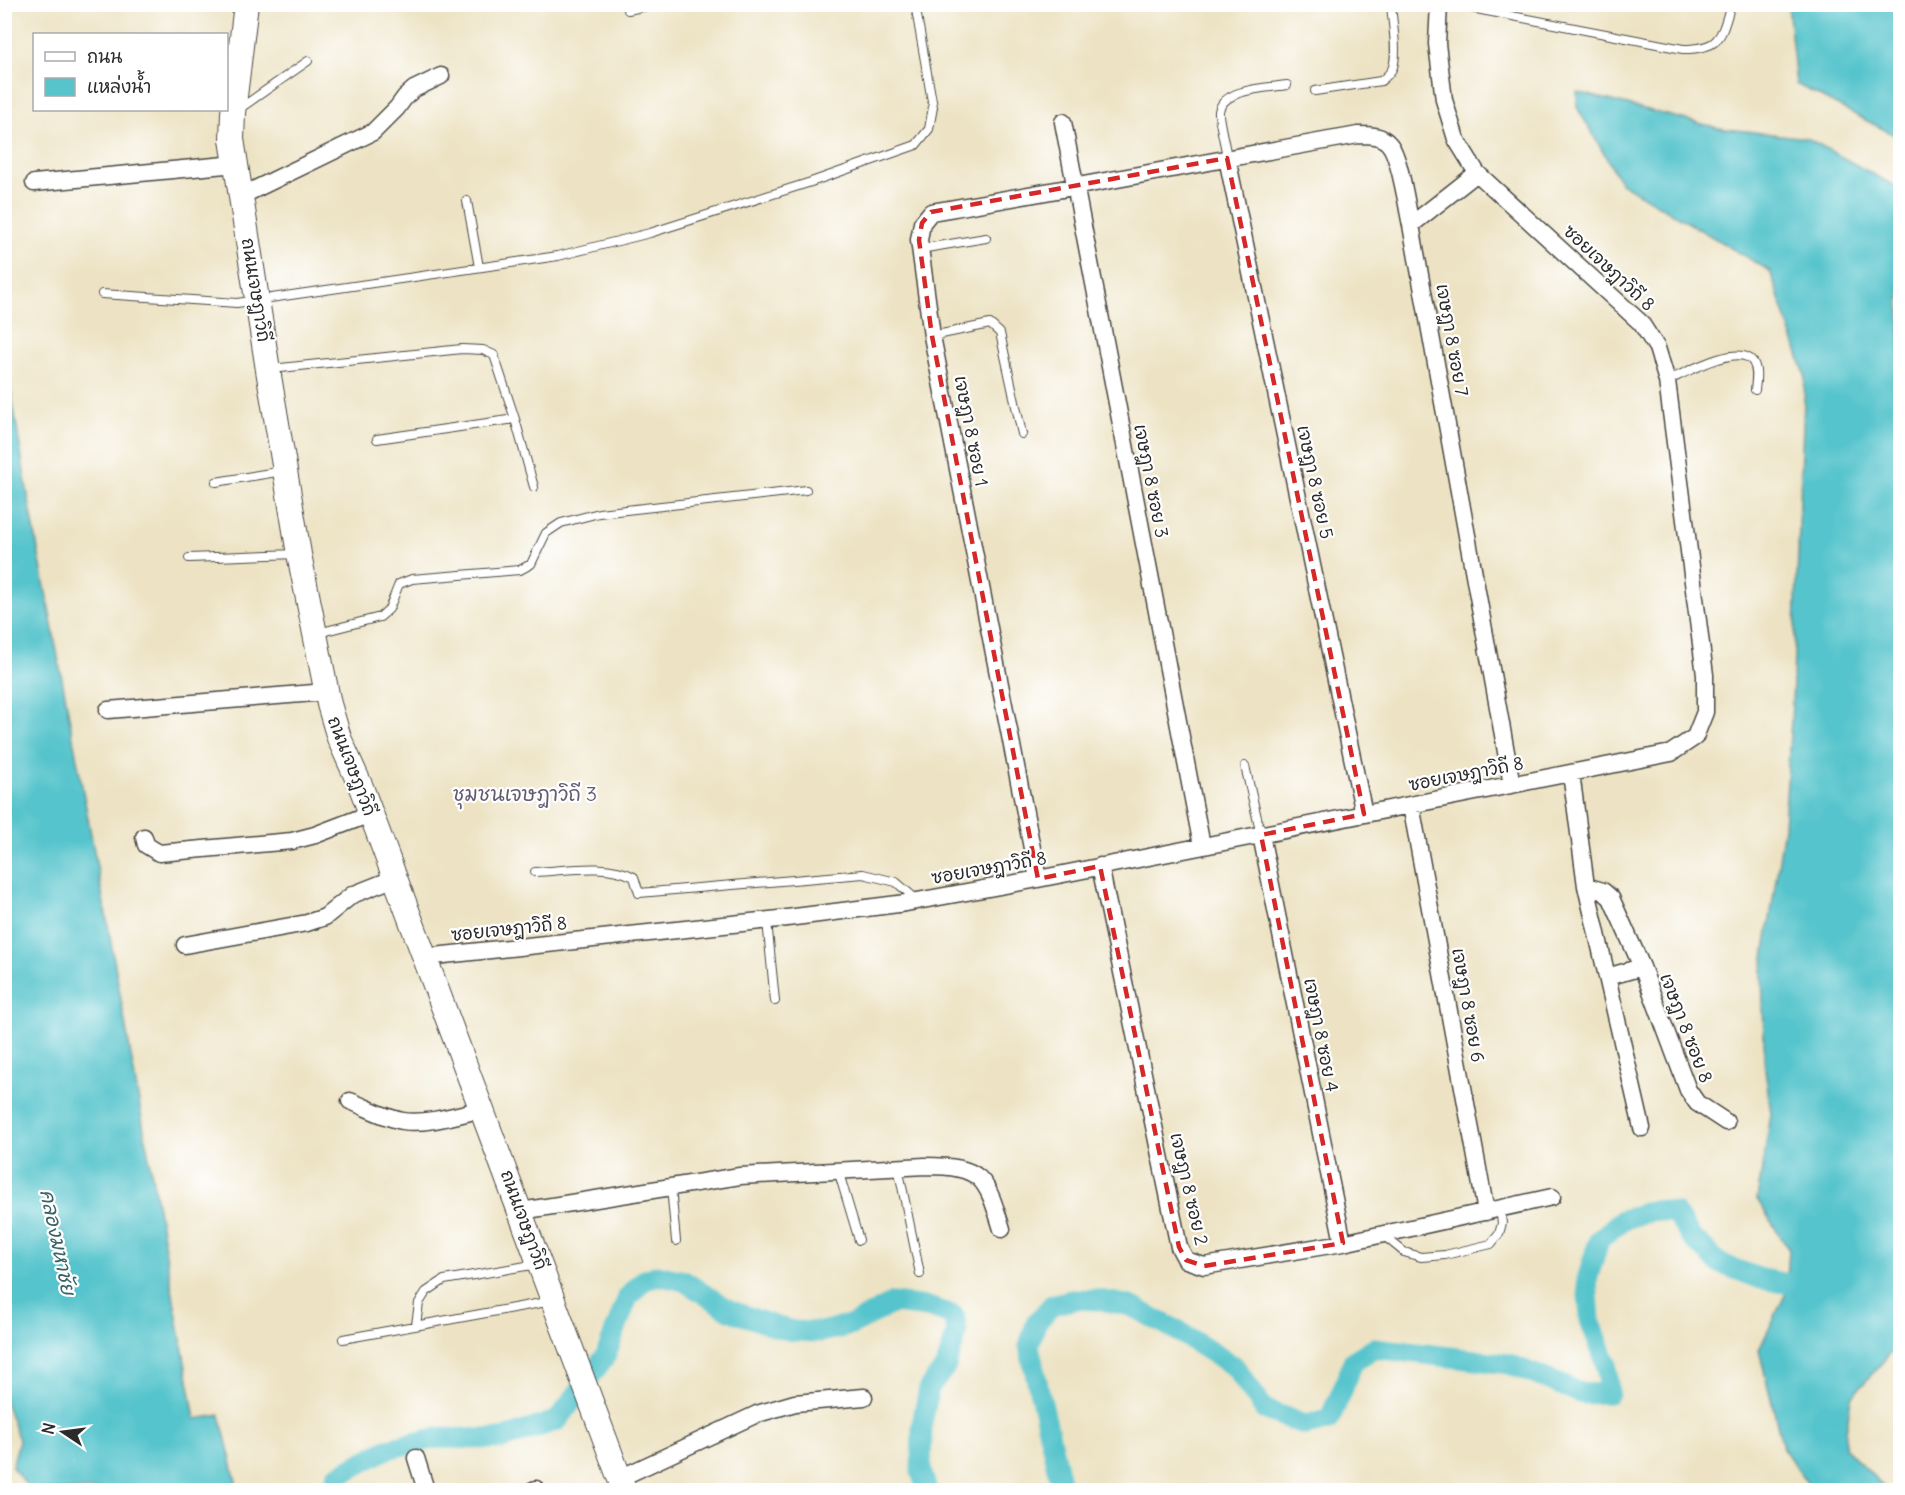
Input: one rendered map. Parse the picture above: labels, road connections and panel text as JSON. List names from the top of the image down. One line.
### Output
{"streets":{"street":["ซอยเจษฎาวิถี 8","ถนนเจษฎาวิถี","เจษฎา 8 ซอย 7","เจษฎา 8 ซอย 1","เจษฎา 8 ซอย 3","เจษฎา 8 ซอย 5","เจษฎา 8 ซอย 6","เจษฎา 8 ซอย 8","เจษฎา 8 ซอย 4","เจษฎา 8 ซอย 2"]},"crossings":[["ซอยเจษฎาวิถี 8","ถนนเจษฎาวิถี"],["ซอยเจษฎาวิถี 8","เจษฎา 8 ซอย 7"],["ซอยเจษฎาวิถี 8","เจษฎา 8 ซอย 1"],["ซอยเจษฎาวิถี 8","เจษฎา 8 ซอย 3"],["ซอยเจษฎาวิถี 8","เจษฎา 8 ซอย 5"],["ซอยเจษฎาวิถี 8","เจษฎา 8 ซอย 6"],["ซอยเจษฎาวิถี 8","เจษฎา 8 ซอย 4"],["ซอยเจษฎาวิถี 8","เจษฎา 8 ซอย 2"],["เจษฎา 8 ซอย 7","เจษฎา 8 ซอย 1"],["เจษฎา 8 ซอย 7","เจษฎา 8 ซอย 5"],["เจษฎา 8 ซอย 1","เจษฎา 8 ซอย 3"],["เจษฎา 8 ซอย 6","เจษฎา 8 ซอย 2"],["เจษฎา 8 ซอย 4","เจษฎา 8 ซอย 2"]],"districts":["ชุมชนเจษฎาวิถี 3"],"water":["คลองมหาชัย"],"legend":["ถนน","แหล่งน้ำ"],"north":"left"}
